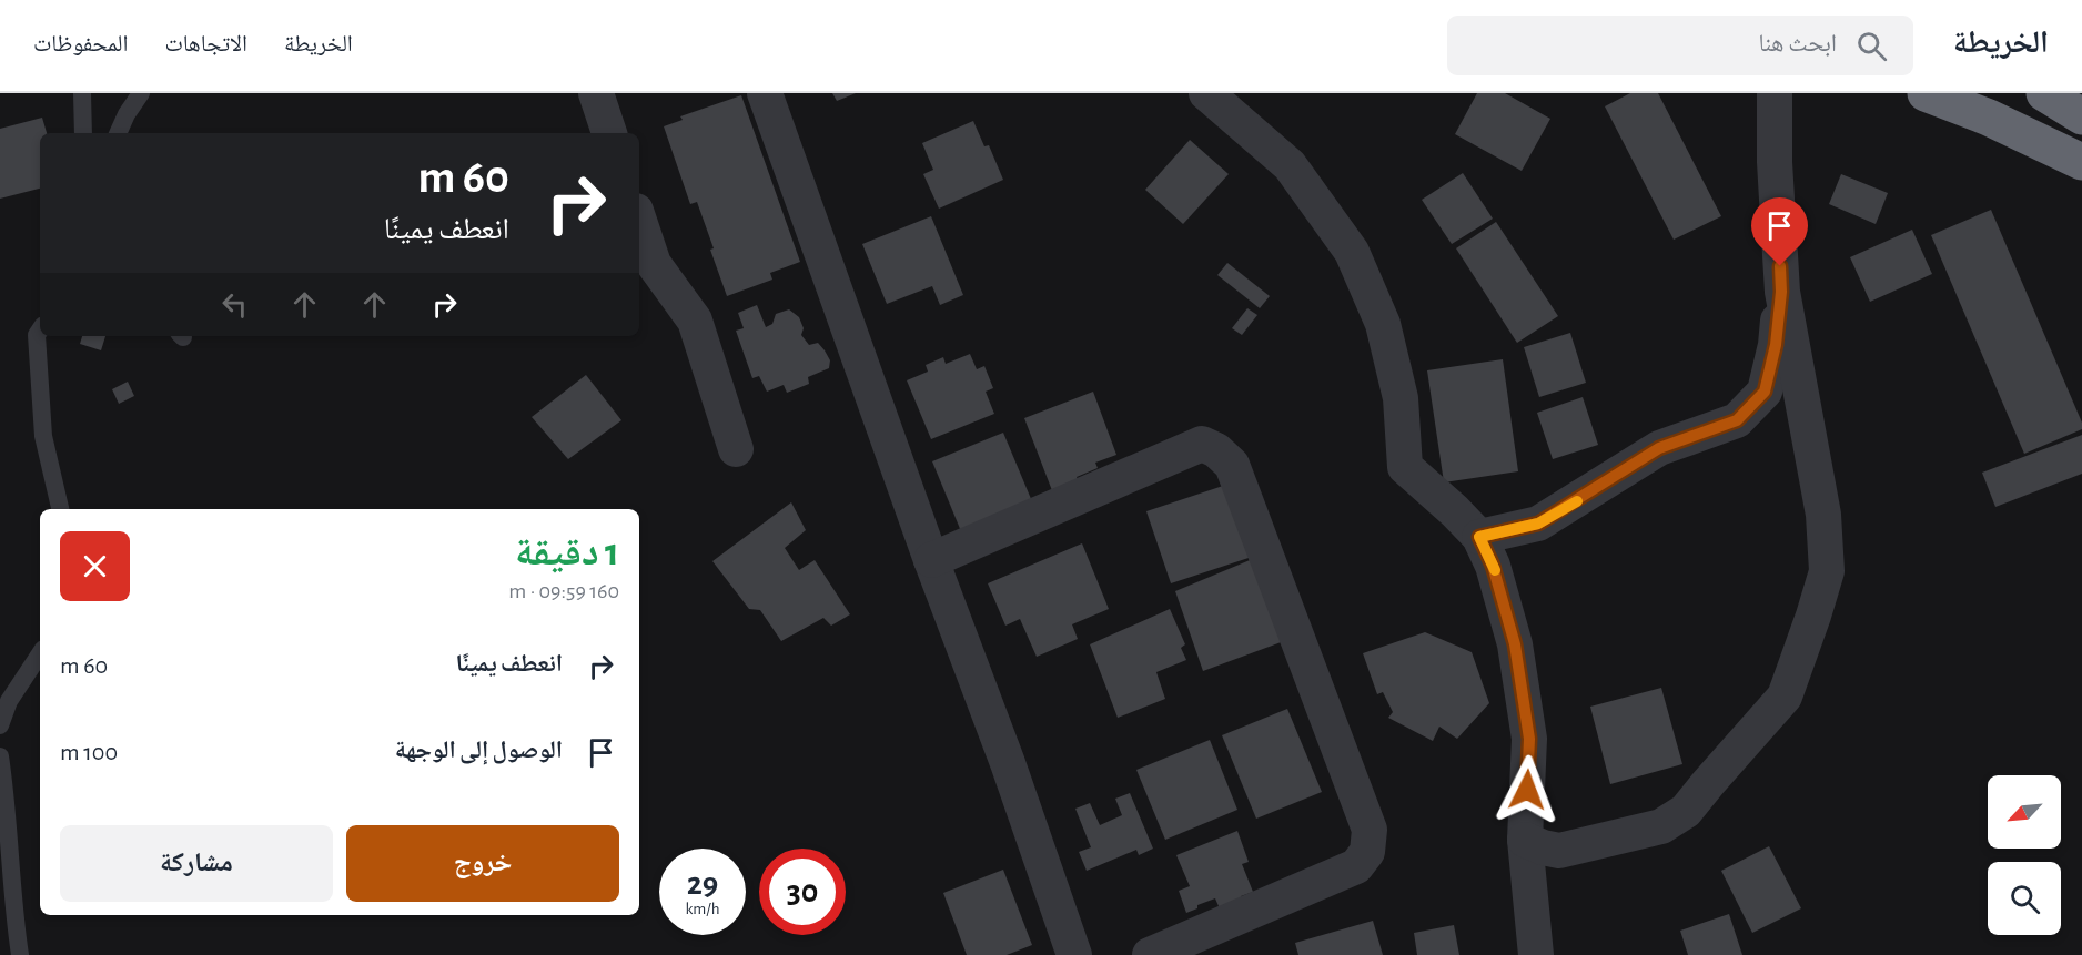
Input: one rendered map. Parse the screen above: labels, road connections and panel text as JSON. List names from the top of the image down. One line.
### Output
{"north":"bottom left","page":{"header":"الخريطة","search":"ابحث هنا","nav":["الخريطة","الاتجاهات","المحفوظات"],"turn":["60 m","انعطف يمينًا"],"heading":["1 دقيقة","160 m · 09:59"],"list":[{"name":"انعطف يمينًا","value":"60 m"},{"name":"الوصول إلى الوجهة","value":"100 m"}],"buttons":["خروج","مشاركة"],"speed":"29 km/h","limit":"30"}}
